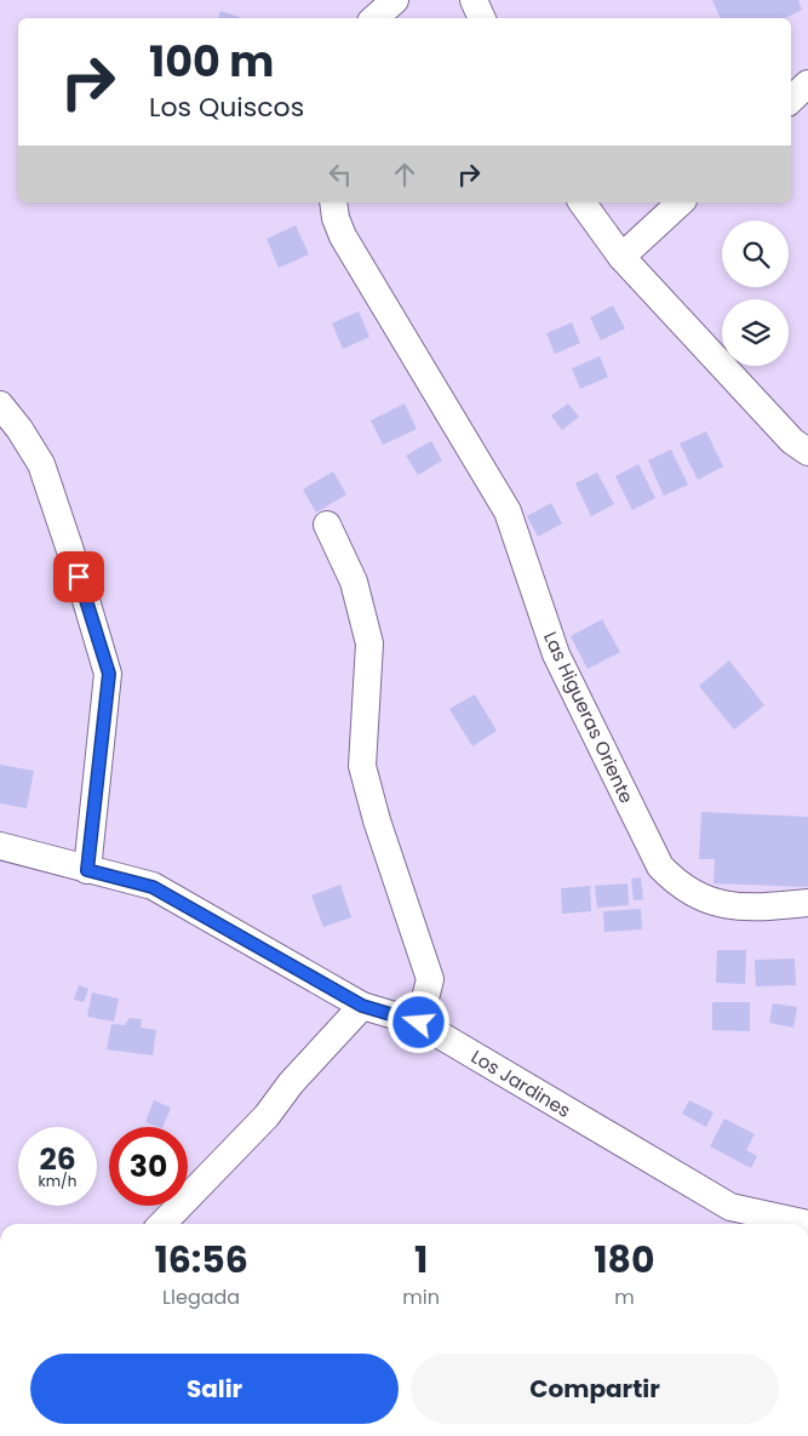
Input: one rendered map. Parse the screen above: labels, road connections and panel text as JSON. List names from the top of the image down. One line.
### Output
{"streets":{"street":["Las Higueras Oriente","Los Jardines"]},"page":{"turn":["100 m","Los Quiscos"],"speed":"26 km/h","limit":"30","eta":["16:56","Llegada","1","min","180","m"],"buttons":["Salir","Compartir"]}}
